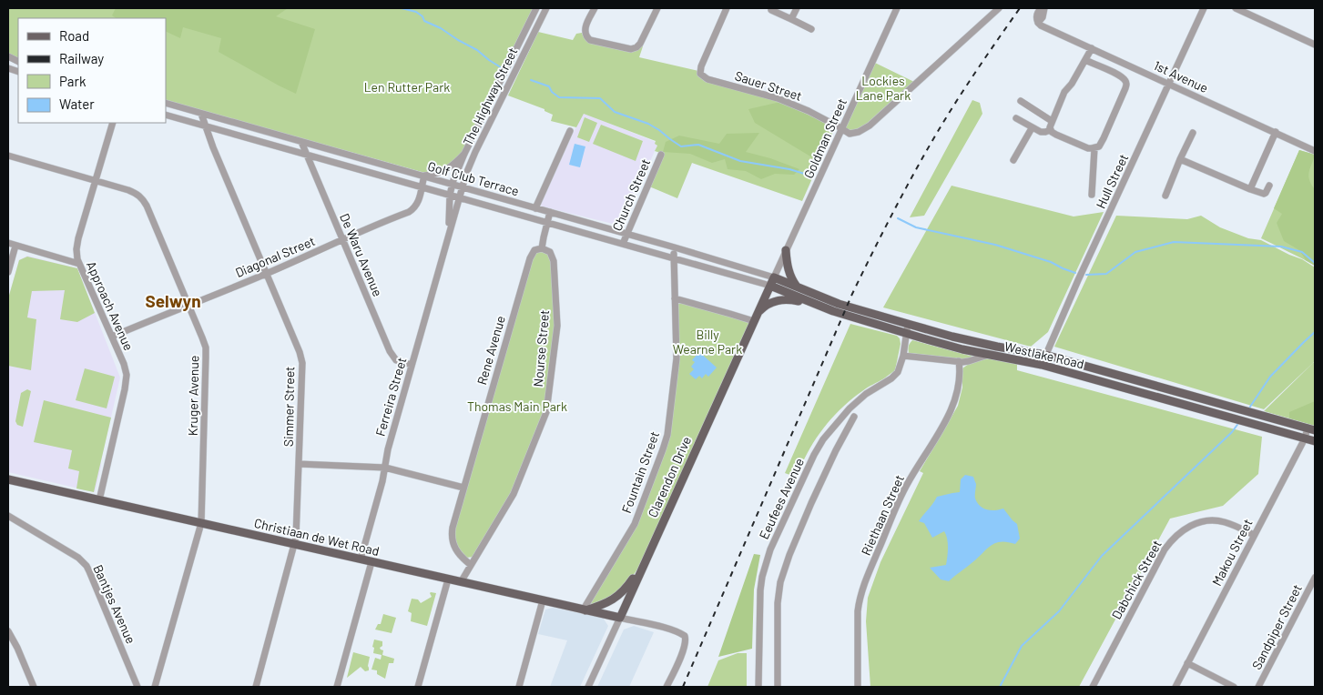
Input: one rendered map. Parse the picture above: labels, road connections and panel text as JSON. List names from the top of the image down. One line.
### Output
{"streets":{"main road":["Westlake Road","Clarendon Drive","Christiaan de Wet Road"],"street":["1st Avenue","Sauer Street","The Highway Street","Goldman Street","Golf Club Terrace","Hull Street","Church Street","De Waru Avenue","Diagonal Street","Approach Avenue","Nourse Street","Rene Avenue","Kruger Avenue","Ferreira Street","Simmer Street","Fountain Street","Eeufees Avenue","Riethaan Street","Makou Street","Dabchick Street","Bantjes Avenue","Sandpiper Street"]},"crossings":[["1st Avenue","Hull Street"],["Sauer Street","Goldman Street"],["The Highway Street","Golf Club Terrace"],["The Highway Street","Ferreira Street"],["Goldman Street","Golf Club Terrace"],["Goldman Street","Westlake Road"],["Goldman Street","Clarendon Drive"],["Golf Club Terrace","Church Street"],["Golf Club Terrace","De Waru Avenue"],["Golf Club Terrace","Diagonal Street"],["Golf Club Terrace","Westlake Road"],["Golf Club Terrace","Ferreira Street"],["Golf Club Terrace","Simmer Street"],["Golf Club Terrace","Fountain Street"],["Golf Club Terrace","Clarendon Drive"],["Hull Street","Westlake Road"],["De Waru Avenue","Diagonal Street"],["De Waru Avenue","Ferreira Street"],["Diagonal Street","Approach Avenue"],["Diagonal Street","Kruger Avenue"],["Diagonal Street","Simmer Street"],["Approach Avenue","Kruger Avenue"],["Approach Avenue","Christiaan de Wet Road"],["Nourse Street","Rene Avenue"],["Nourse Street","Christiaan de Wet Road"],["Westlake Road","Clarendon Drive"],["Westlake Road","Eeufees Avenue"],["Westlake Road","Makou Street"],["Kruger Avenue","Christiaan de Wet Road"],["Ferreira Street","Christiaan de Wet Road"],["Simmer Street","Christiaan de Wet Road"],["Fountain Street","Christiaan de Wet Road"],["Clarendon Drive","Christiaan de Wet Road"],["Makou Street","Dabchick Street"]],"districts":["Selwyn"],"parks":["Lockies Lane Park","Len Rutter Park","Billy Wearne Park","Thomas Main Park"],"legend":["Road","Railway","Park","Water"]}
